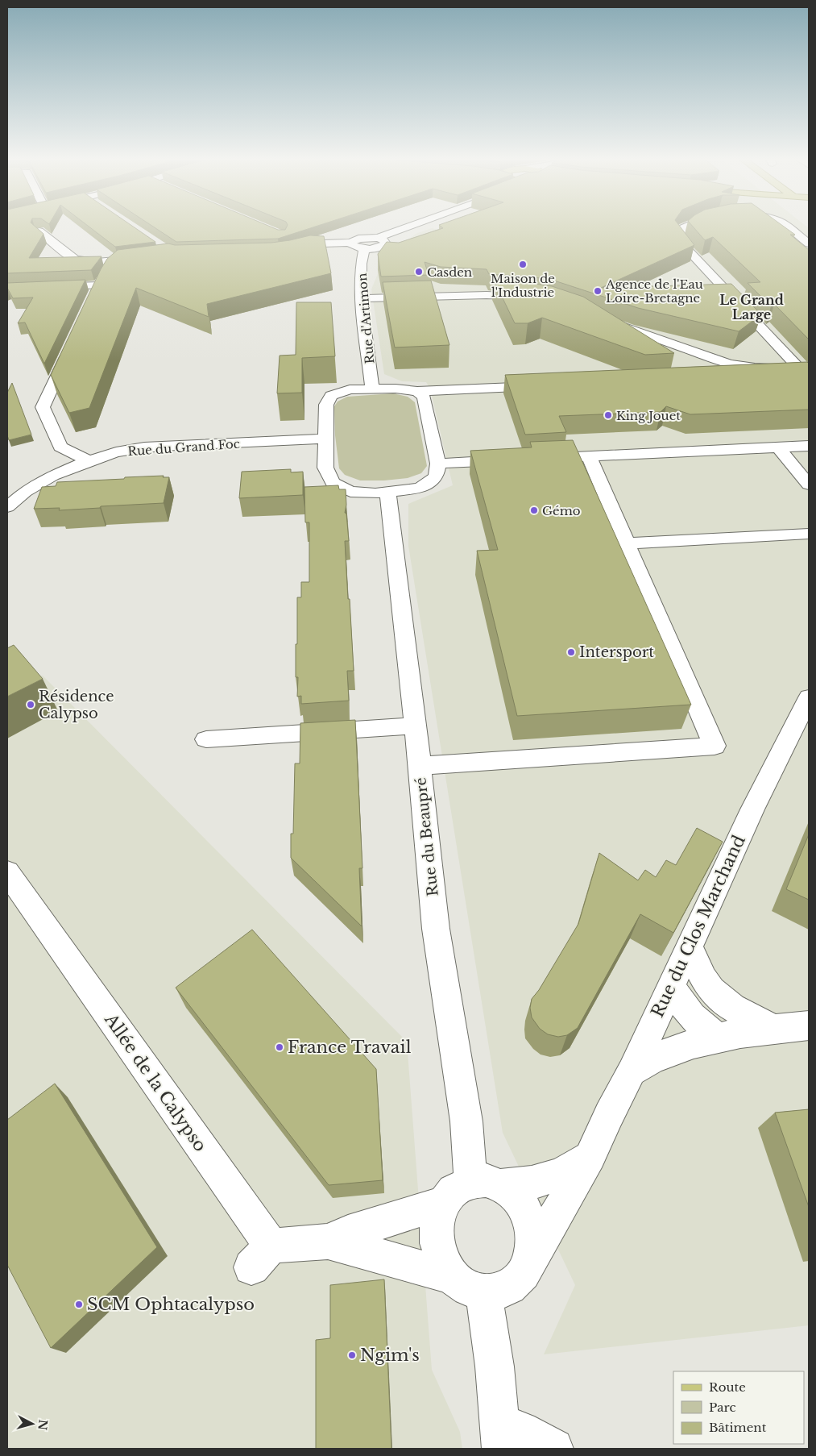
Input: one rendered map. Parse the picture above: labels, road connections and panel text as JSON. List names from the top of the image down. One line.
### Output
{"streets":{"street":["Rue d'Artimon","Rue du Grand Foc","Rue du Beaupré","Rue du Clos Marchand","Allée de la Calypso"]},"crossings":[["Rue d'Artimon","Rue du Grand Foc"],["Rue d'Artimon","Rue du Beaupré"],["Rue du Grand Foc","Rue du Beaupré"],["Rue du Beaupré","Rue du Clos Marchand"],["Rue du Beaupré","Allée de la Calypso"],["Rue du Clos Marchand","Allée de la Calypso"]],"districts":["Le Grand Large"],"places":["Maison de l'Industrie","Casden","Agence de l'Eau Loire-Bretagne","King Jouet","Gémo","Intersport","Résidence Calypso","France Travail","SCM Ophtacalypso","Ngim's"],"legend":["Route","Parc","Bâtiment"],"north":"right"}
